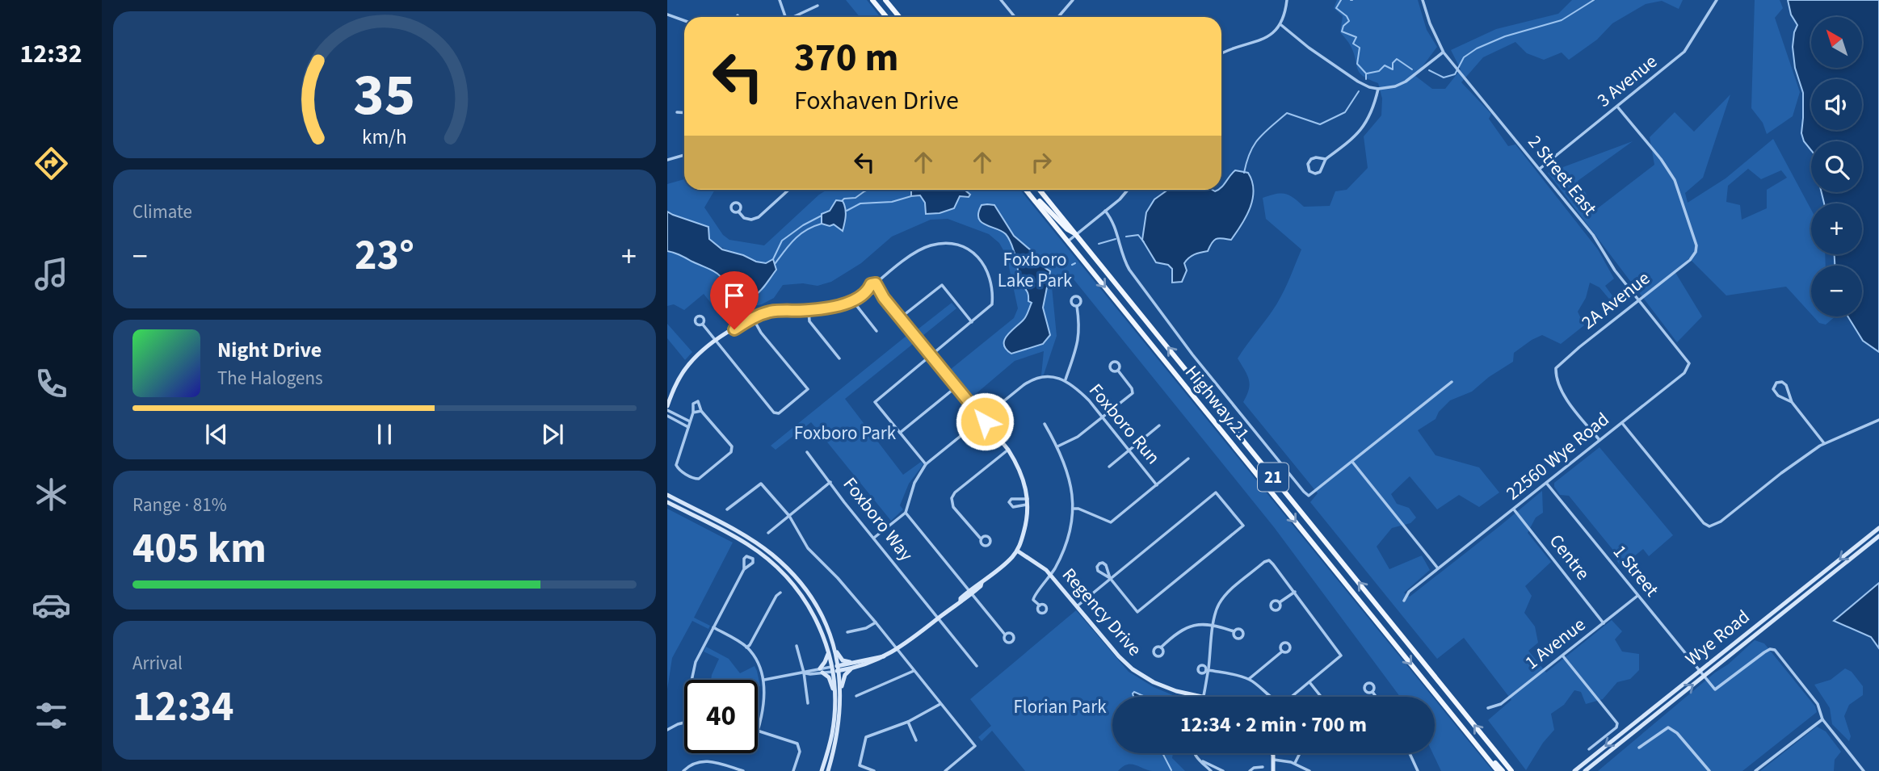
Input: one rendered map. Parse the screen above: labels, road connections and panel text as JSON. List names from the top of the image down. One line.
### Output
{"streets":{"main road":["Highway 21","21","Regency Drive","Wye Road"],"street":["3 Avenue","2 Street East","2A Avenue","Foxboro Run","22560 Wye Road","Foxboro Way","Centre","1 Street","1 Avenue"]},"crossings":[["3 Avenue","2 Street East"],["3 Avenue","2A Avenue"],["2 Street East","2A Avenue"],["2 Street East","22560 Wye Road"],["2A Avenue","22560 Wye Road"],["22560 Wye Road","Centre"],["22560 Wye Road","1 Street"],["Centre","1 Avenue"],["1 Street","Wye Road"],["1 Street","1 Avenue"]],"parks":["Foxboro Lake Park","Foxboro Park","Florian Park"],"north":"top left","page":{"tabs":"12:32","map_buttons":["+","−"],"turn":["370 m","Foxhaven Drive"],"tile":["Climate",["Range · 81%","405 km"],["Arrival","12:34"]],"heat":["−","23°","+"],"song":["Night Drive","The Halogens"],"limit":"40","trip":"12:34 · 2 min · 700 m","gauge":["35","km/h"]}}
